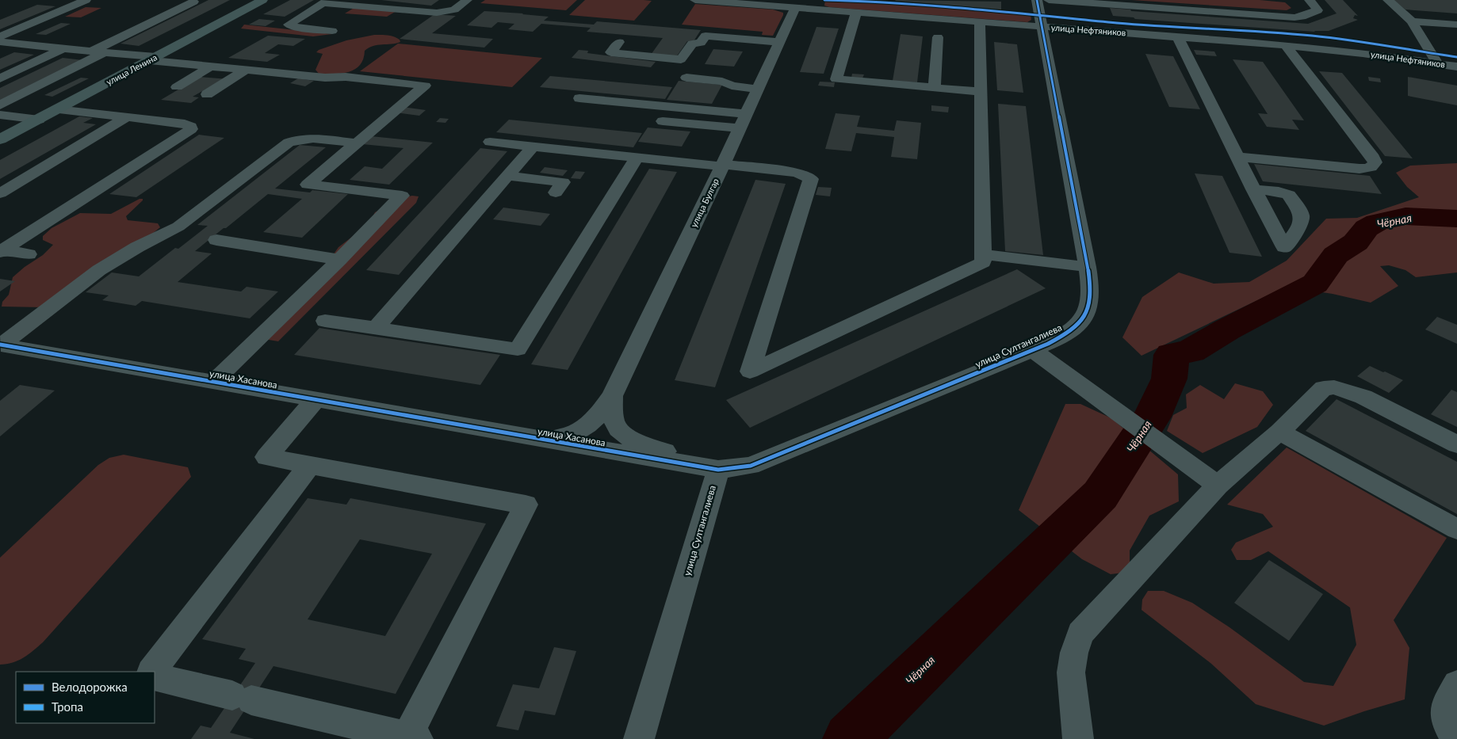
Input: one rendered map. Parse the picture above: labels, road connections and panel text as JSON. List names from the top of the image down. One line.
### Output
{"streets":{"main road":["улица Ленина"],"street":["улица Нефтяников","улица Булгар","улица Султангалиева","улица Хасанова"]},"crossings":[["улица Нефтяников","улица Булгар"],["улица Нефтяников","улица Султангалиева"],["улица Булгар","улица Султангалиева"],["улица Булгар","улица Хасанова"],["улица Султангалиева","улица Хасанова"]],"water":["Чёрная"],"legend":["Велодорожка","Тропа"]}
